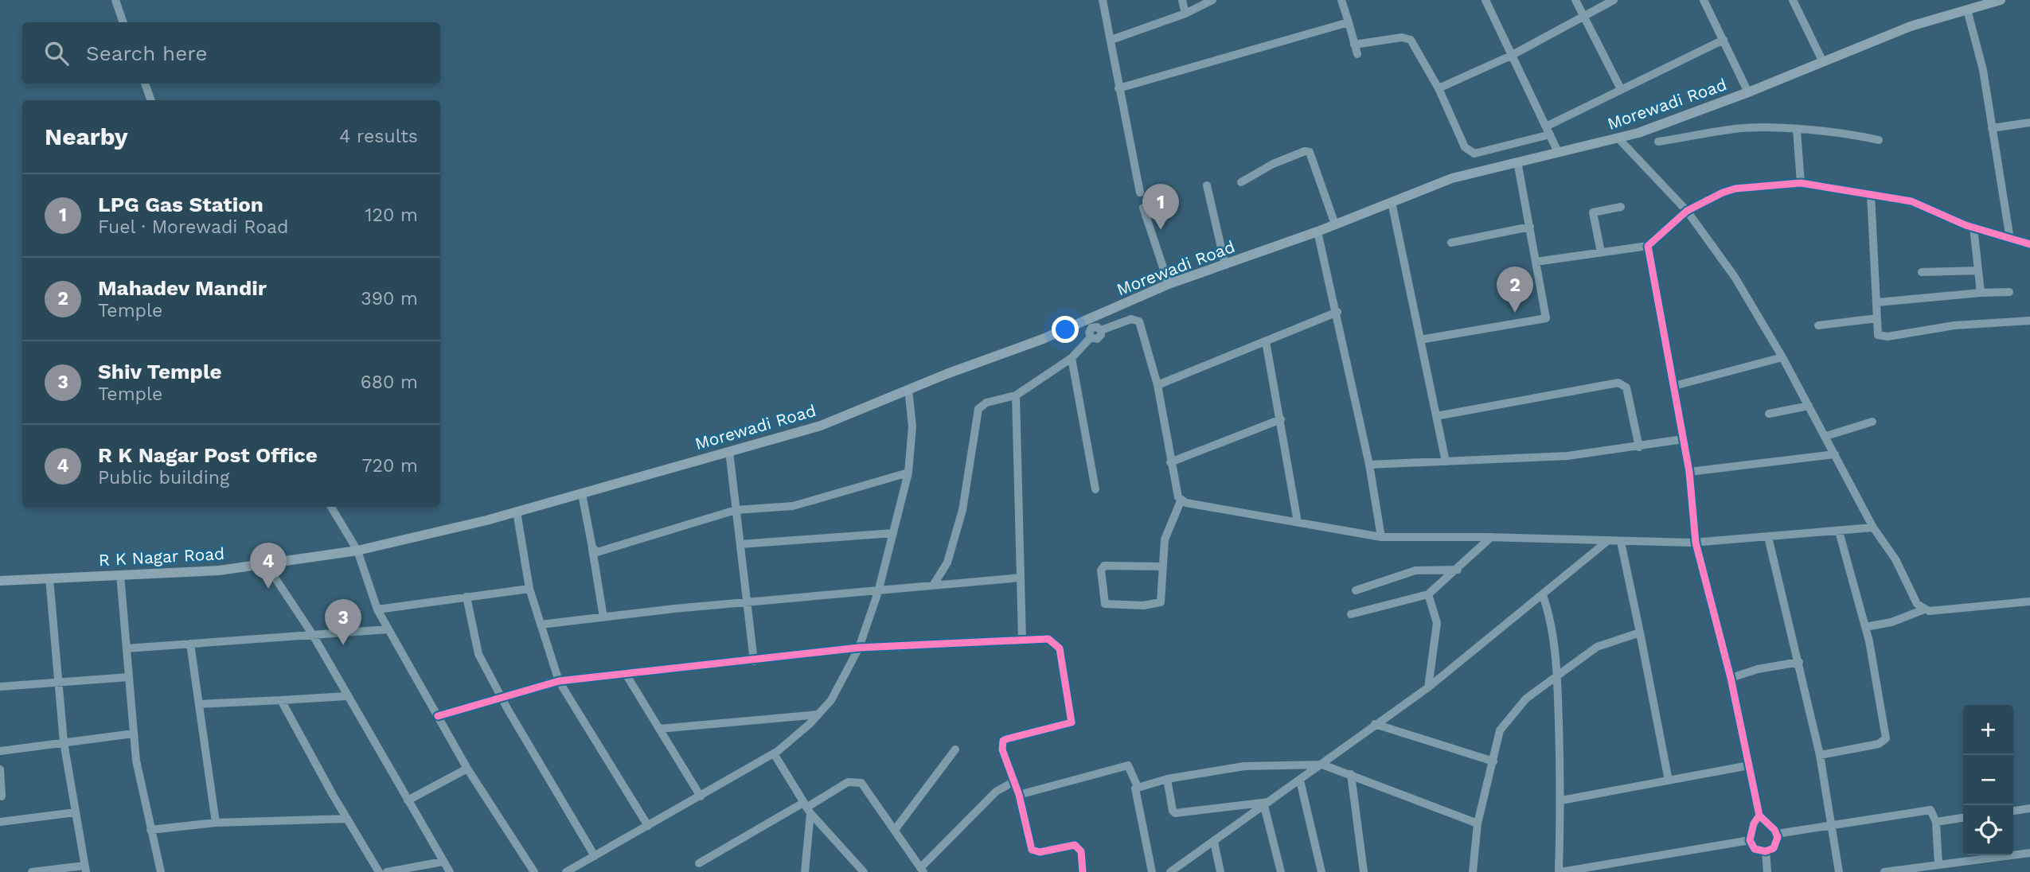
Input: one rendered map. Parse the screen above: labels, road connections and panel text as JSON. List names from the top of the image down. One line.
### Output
{"streets":{"main road":["Morewadi Road","R K Nagar Road"]},"crossings":[["Morewadi Road","R K Nagar Road"]],"page":{"search":"Search here","heading":["Nearby","4 results"],"list":[{"mark":"1","name":"LPG Gas Station","note":"Fuel · Morewadi Road","value":"120 m"},{"mark":"2","name":"Mahadev Mandir","note":"Temple","value":"390 m"},{"mark":"3","name":"Shiv Temple","note":"Temple","value":"680 m"},{"mark":"4","name":"R K Nagar Post Office","note":"Public building","value":"720 m"}],"pins":["1","2","4","3"],"map_buttons":["+","−"]}}
